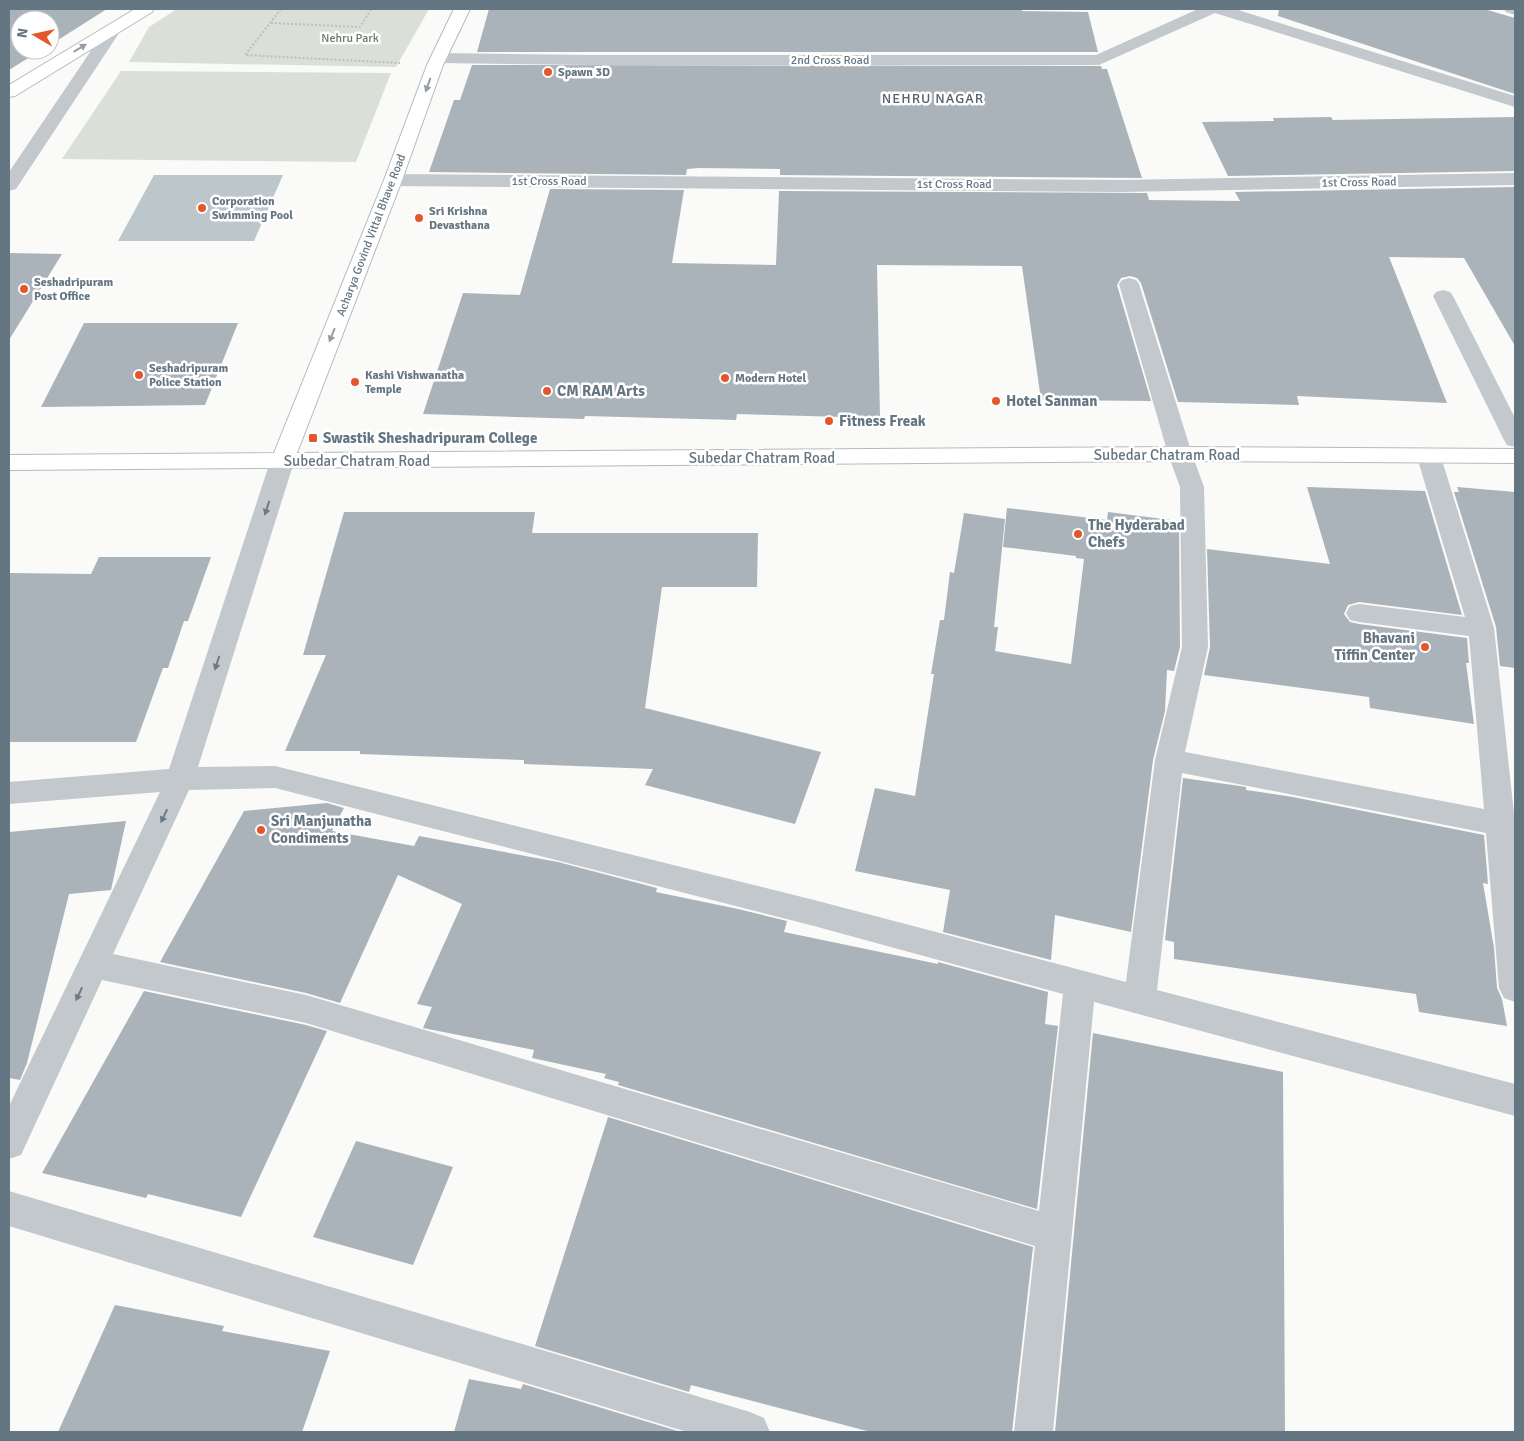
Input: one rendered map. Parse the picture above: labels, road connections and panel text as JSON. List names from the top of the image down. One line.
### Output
{"streets":{"main road":["Acharya Govind Vittal Bhave Road","Subedar Chatram Road"],"street":["2nd Cross Road","1st Cross Road"]},"crossings":[["2nd Cross Road","Acharya Govind Vittal Bhave Road"],["1st Cross Road","Acharya Govind Vittal Bhave Road"],["Acharya Govind Vittal Bhave Road","Subedar Chatram Road"]],"one_way":["Acharya Govind Vittal Bhave Road"],"districts":["NEHRU NAGAR"],"parks":["Nehru Park"],"places":{"other":["Spawn 3D","Corporation Swimming Pool","Sri Krishna Devasthana","Seshadripuram Post Office","Seshadripuram Police Station","Modern Hotel","Kashi Vishwanatha Temple","CM RAM Arts","Hotel Sanman","Fitness Freak","The Hyderabad Chefs","Bhavani Tiffin Center","Sri Manjunatha Condiments"],"transit":["Swastik Sheshadripuram College"]},"north":"left"}
